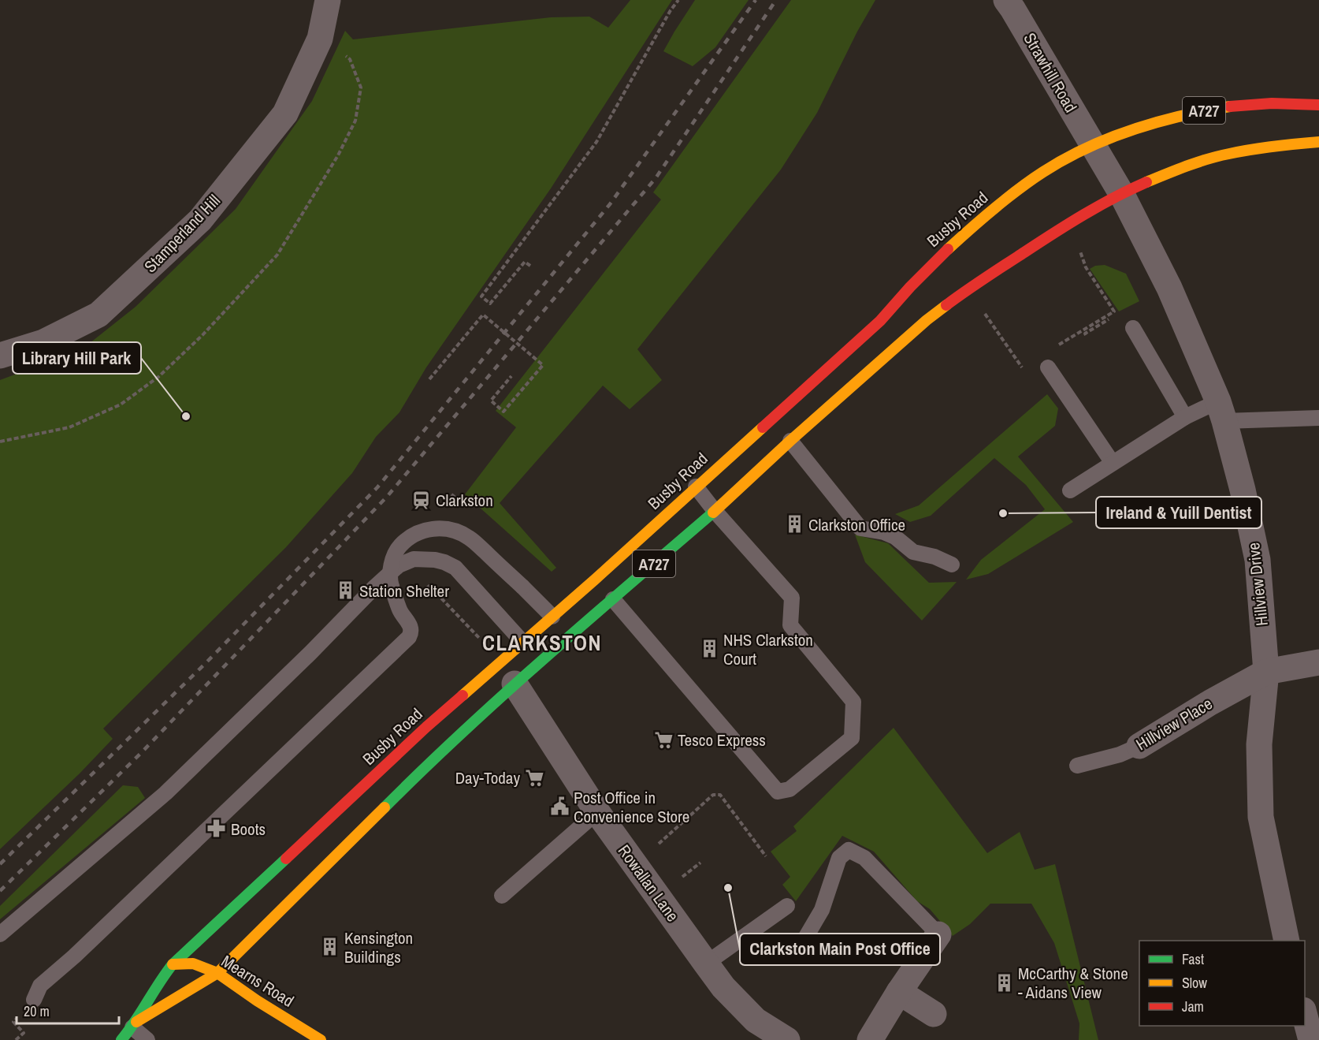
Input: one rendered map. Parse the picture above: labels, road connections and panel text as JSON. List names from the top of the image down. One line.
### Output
{"streets":{"main road":["A727","Busby Road","Mearns Road"],"street":["Strawhill Road","Stamperland Hill","Hillview Drive","Hillview Place","Rowallan Lane"]},"crossings":[["Strawhill Road","A727"],["Strawhill Road","Busby Road"],["Strawhill Road","Hillview Drive"],["A727","Busby Road"],["A727","Hillview Drive"],["Busby Road","Hillview Drive"],["Busby Road","Rowallan Lane"],["Busby Road","Mearns Road"],["Hillview Drive","Hillview Place"]],"districts":["CLARKSTON"],"places":{"other":["Library Hill Park","Ireland & Yuill Dentist","Clarkston Main Post Office"],"station":["Clarkston"],"building":["Clarkston Office","Station Shelter","NHS Clarkston Court","Kensington Buildings","McCarthy & Stone - Aidans View"],"supermarket":["Tesco Express","Day-Today"],"public building":["Post Office in Convenience Store"],"pharmacy":["Boots"]},"legend":["Fast","Slow","Jam"],"scale_bar":"20 m"}
